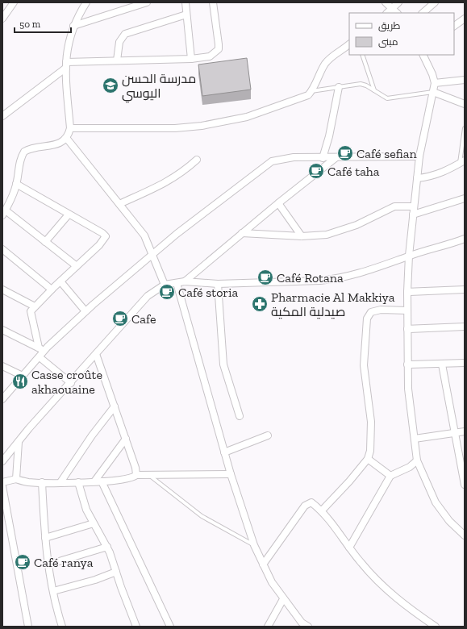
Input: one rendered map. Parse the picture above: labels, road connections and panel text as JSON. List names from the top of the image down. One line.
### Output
{"places":{"school or university":["مدرسة الحسن اليوسي"],"cafe":["Café sefian","Café taha","Café Rotana","Café storia","Cafe","Café ranya"],"pharmacy":["Pharmacie Al Makkiya صيدلية المكية"],"restaurant":["Casse croûte akhaouaine"]},"legend":["طريق","مبنى"],"scale_bar":"50 m"}
